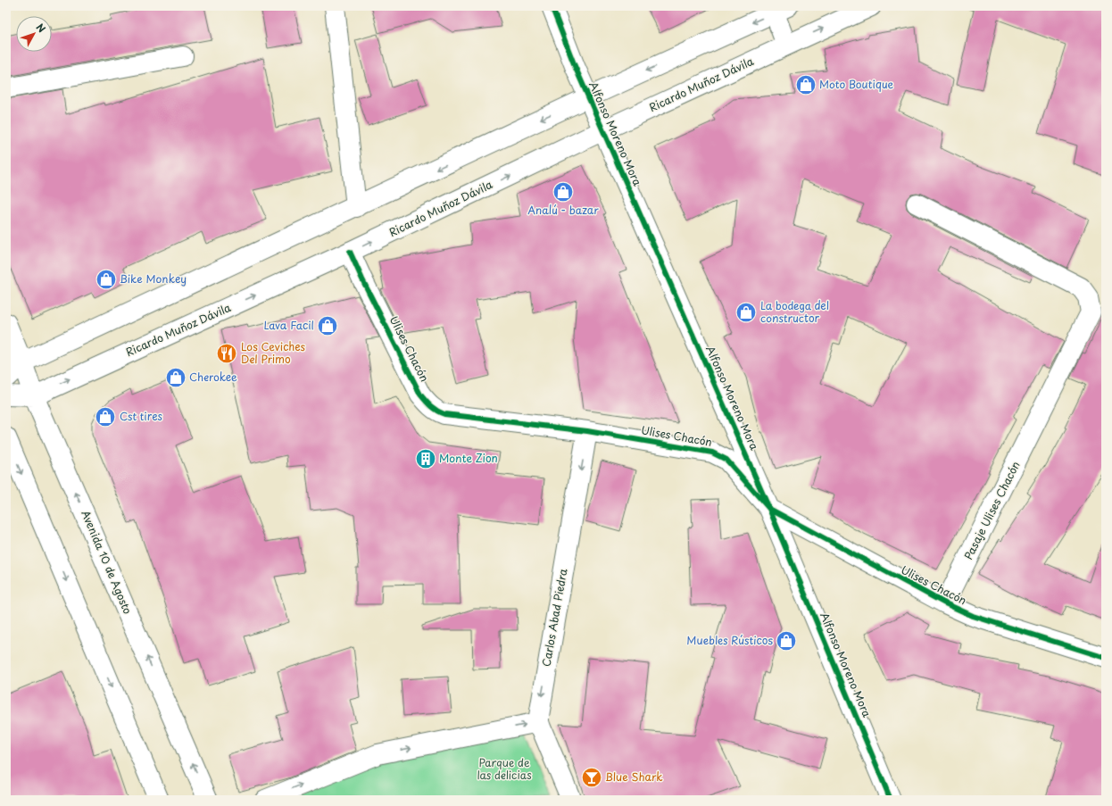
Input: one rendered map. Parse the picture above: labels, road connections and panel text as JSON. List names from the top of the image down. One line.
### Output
{"streets":{"street":["Ricardo Muñoz Dávila","Alfonso Moreno Mora","Ulises Chacón","Pasaje Ulises Chacón","Avenida 10 de Agosto","Carlos Abad Piedra"]},"crossings":[["Ricardo Muñoz Dávila","Alfonso Moreno Mora"],["Ricardo Muñoz Dávila","Ulises Chacón"],["Ricardo Muñoz Dávila","Avenida 10 de Agosto"],["Alfonso Moreno Mora","Ulises Chacón"],["Ulises Chacón","Pasaje Ulises Chacón"],["Ulises Chacón","Carlos Abad Piedra"]],"one_way":["Carlos Abad Piedra"],"parks":["Parque de las delicias"],"places":{"shop":["Moto Boutique","Analú - bazar","Bike Monkey","La bodega del constructor","Lava Facil","Cherokee","Cst tires","Muebles Rústicos"],"restaurant":["Los Ceviches Del Primo"],"building":["Monte Zion"],"bar":["Blue Shark"]},"north":"top right"}
